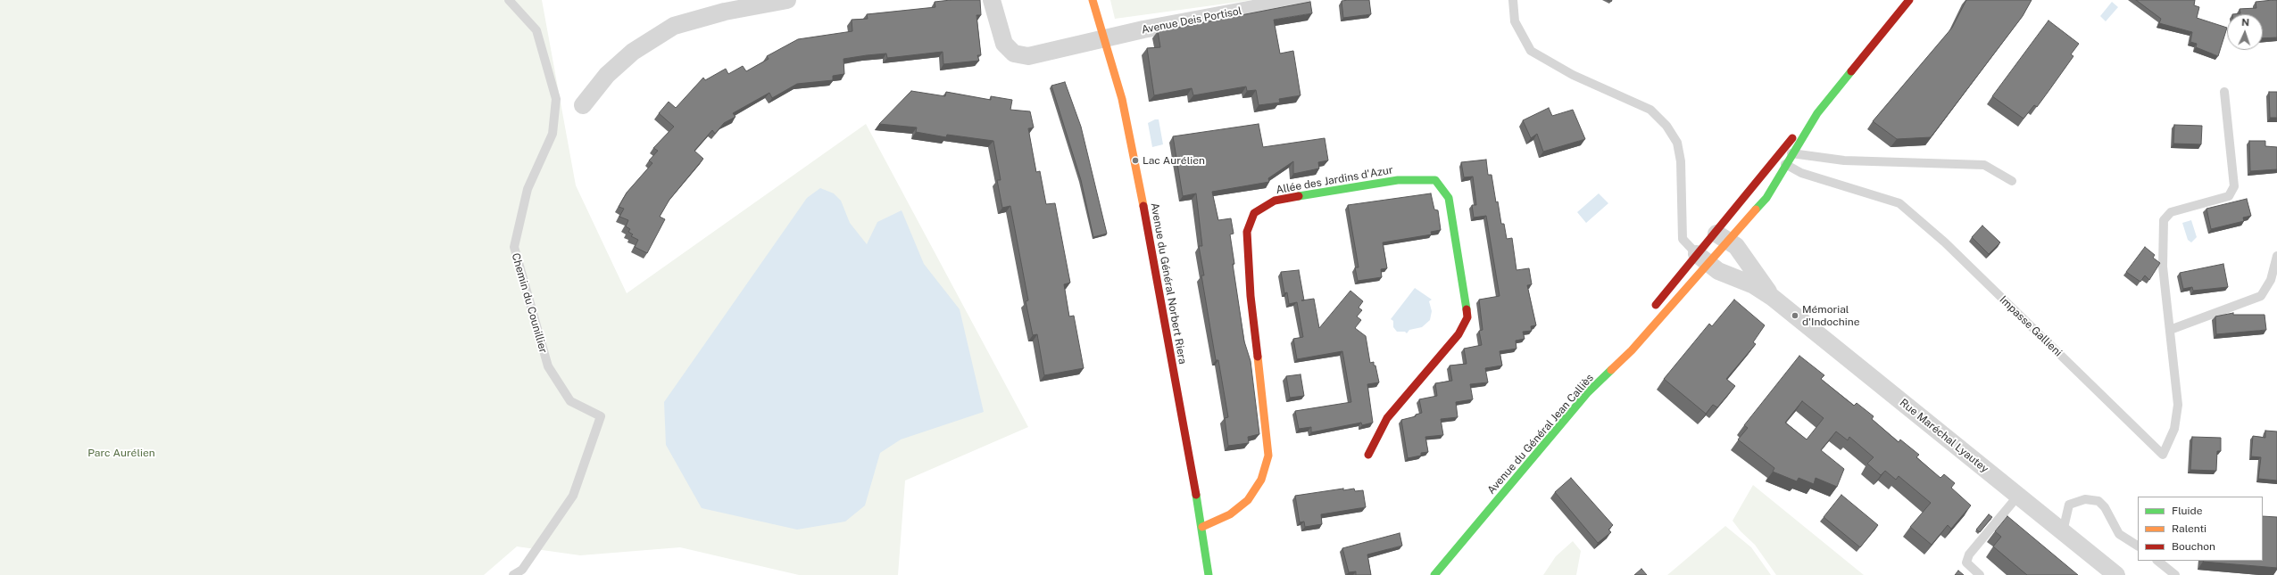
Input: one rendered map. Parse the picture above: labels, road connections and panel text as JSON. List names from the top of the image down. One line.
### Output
{"streets":{"main road":["Allée des Jardins d'Azur","Avenue du Général Norbert Riera","Avenue du Général Jean Calliès"],"street":["Avenue Deis Portisol","Rue Maréchal Lyautey"],"lane":["Chemin du Counillier","Impasse Gallieni"]},"crossings":[["Avenue Deis Portisol","Avenue du Général Norbert Riera"],["Allée des Jardins d'Azur","Avenue du Général Norbert Riera"]],"parks":["Parc Aurélien"],"places":["Lac Aurélien","Mémorial d'Indochine"],"legend":["Fluide","Ralenti","Bouchon"],"north":"top"}
